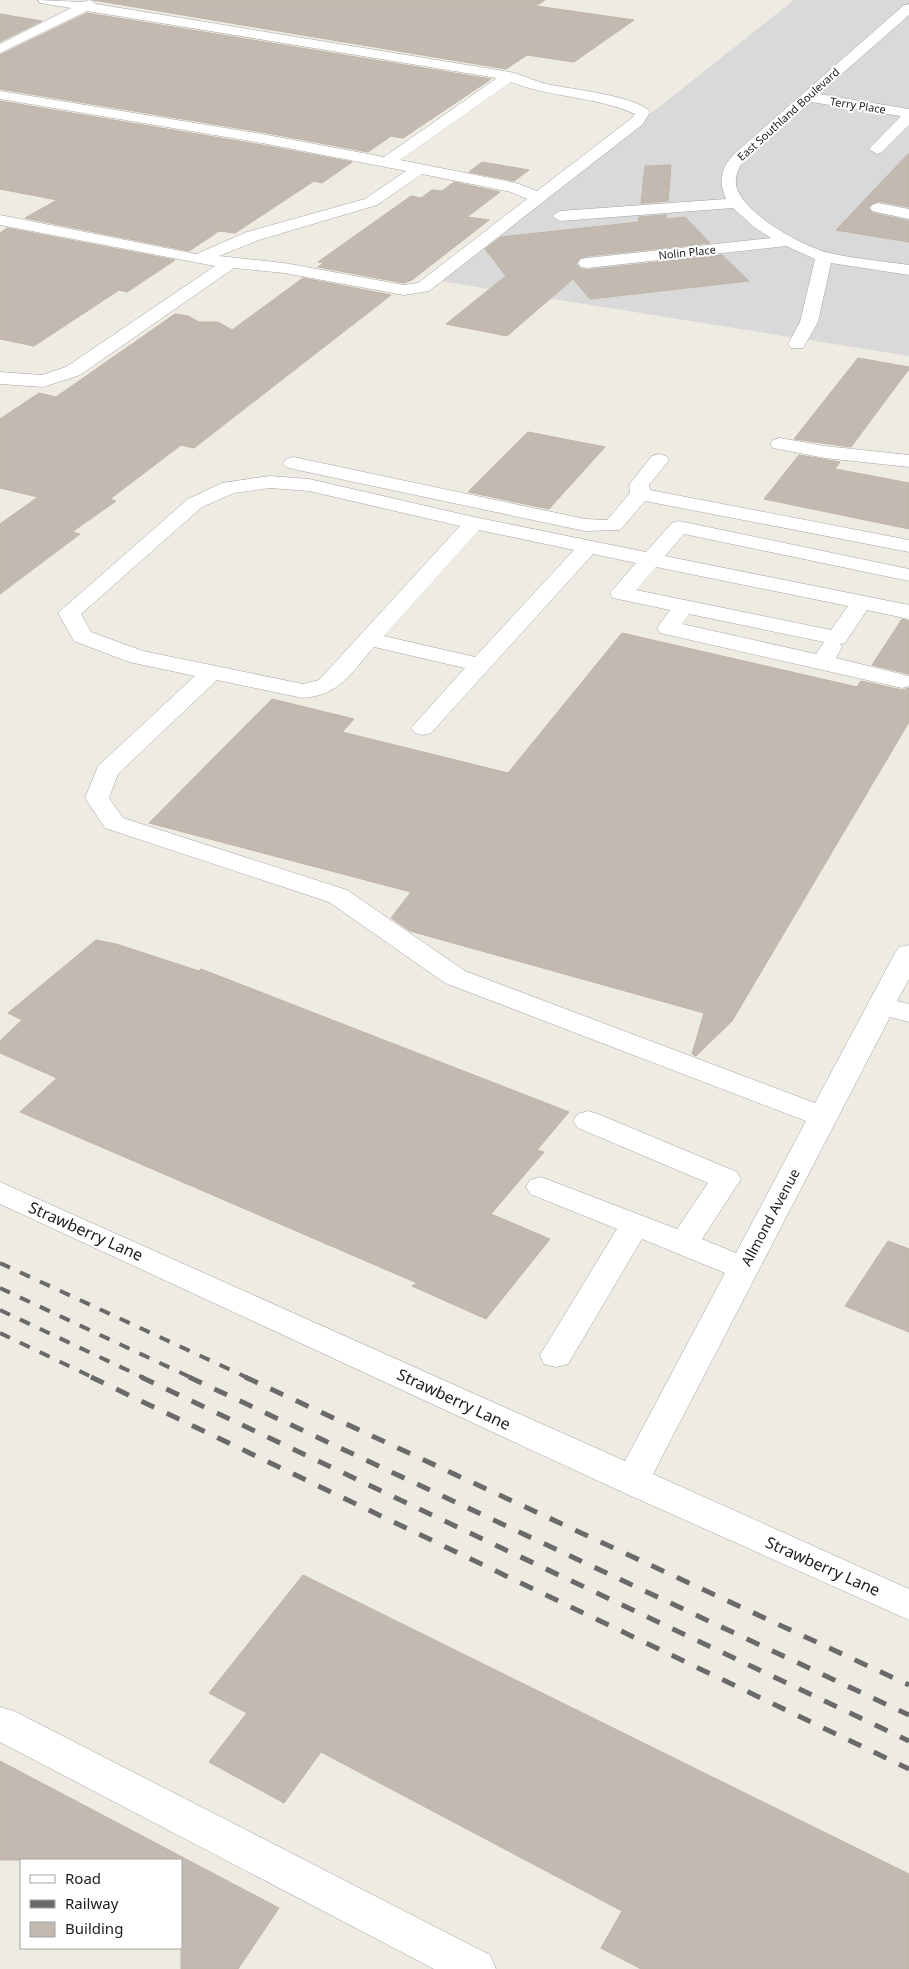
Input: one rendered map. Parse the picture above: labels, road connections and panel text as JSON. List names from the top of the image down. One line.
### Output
{"streets":{"street":["Terry Place","East Southland Boulevard","Nolin Place","Allmond Avenue","Strawberry Lane"]},"crossings":[["Terry Place","East Southland Boulevard"],["East Southland Boulevard","Nolin Place"],["Allmond Avenue","Strawberry Lane"]],"legend":["Road","Railway","Building"]}
